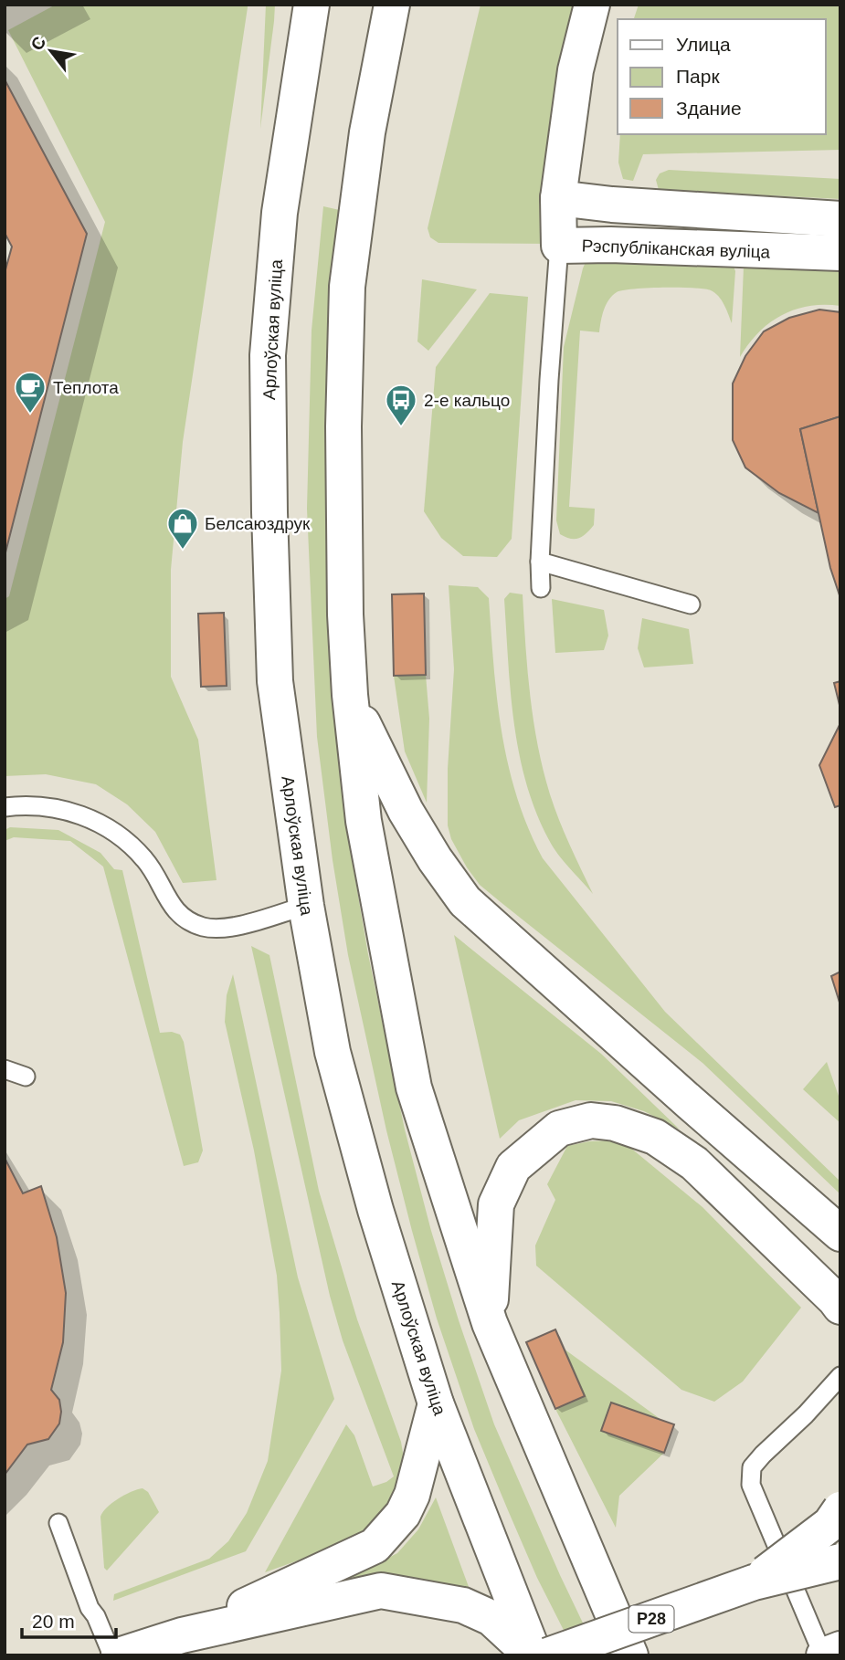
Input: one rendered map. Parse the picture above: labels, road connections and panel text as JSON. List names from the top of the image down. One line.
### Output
{"streets":{"main road":["Рэспубліканская вуліца","Арлоўская вуліца","Р28"]},"places":{"cafe":["Теплота"],"bus stop":["2-е кальцо"],"shop":["Белсаюздрук"]},"legend":["Улица","Парк","Здание"],"scale_bar":"20 m","north":"top left"}
